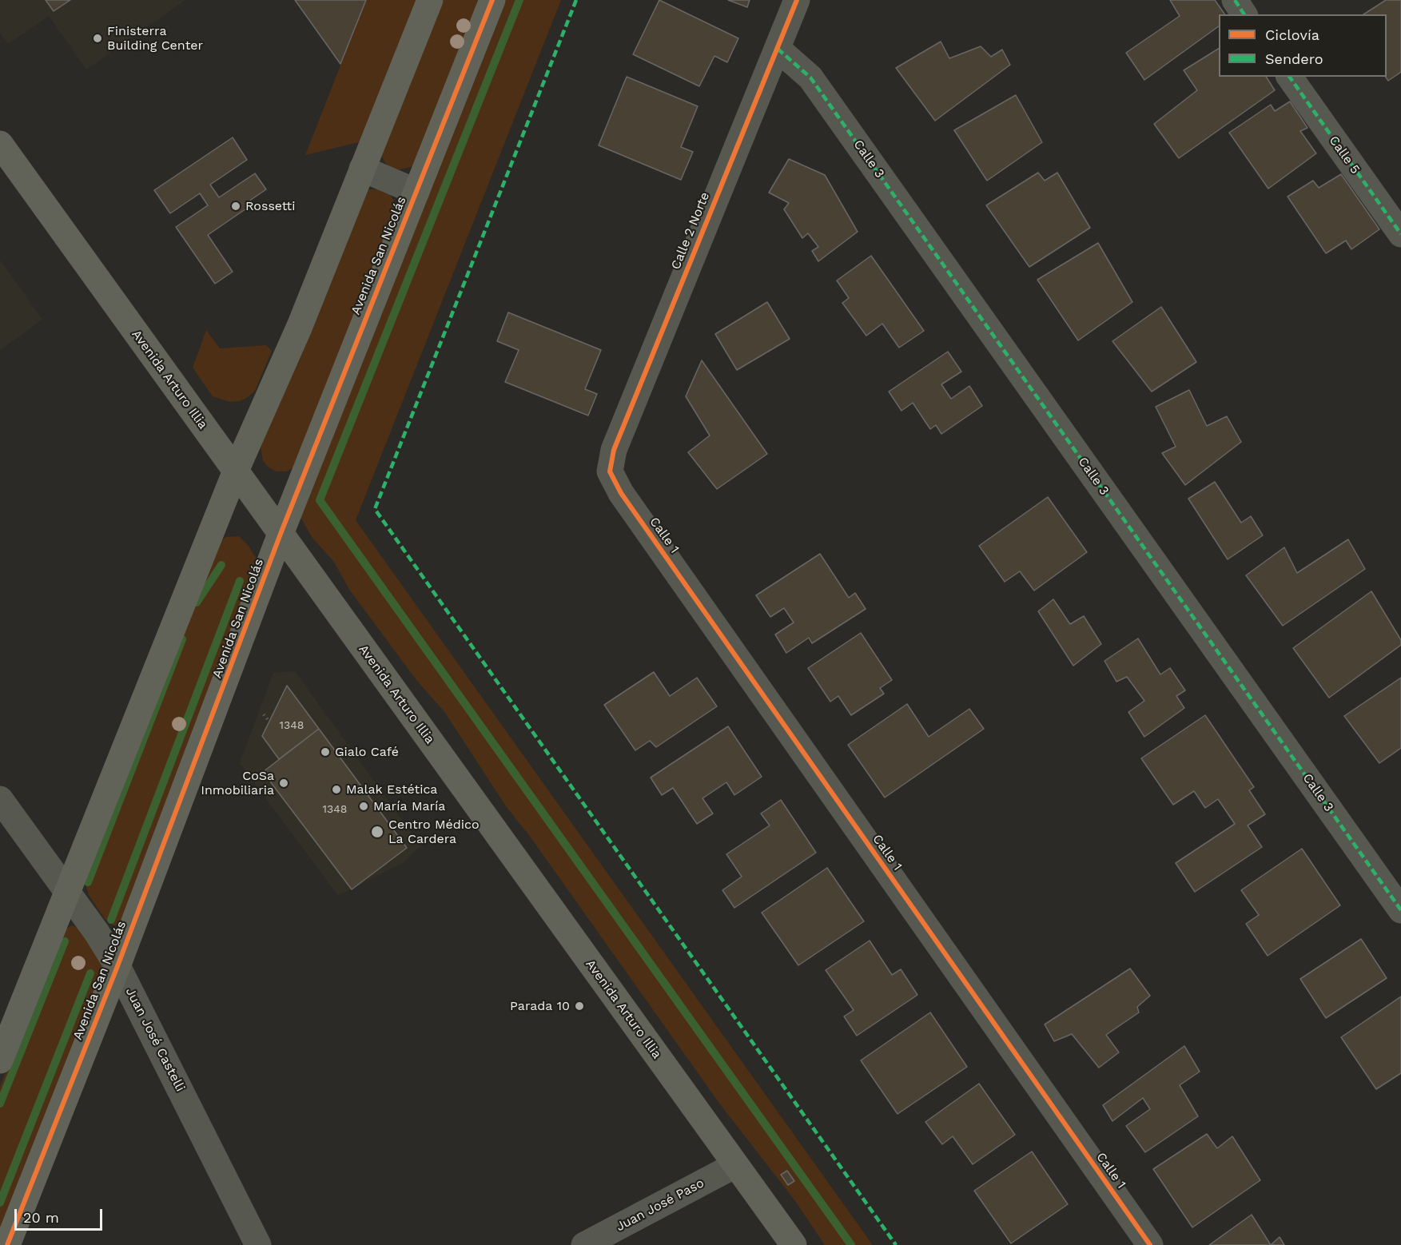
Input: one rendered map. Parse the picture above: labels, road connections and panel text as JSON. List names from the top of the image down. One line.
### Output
{"streets":{"street":["Calle 5","Calle 3","Calle 2 Norte","Avenida San Nicolás","Avenida Arturo Illia","Calle 1","Juan José Castelli","Juan José Paso"]},"crossings":[["Calle 3","Calle 2 Norte"],["Calle 2 Norte","Calle 1"],["Avenida San Nicolás","Avenida Arturo Illia"],["Avenida San Nicolás","Juan José Castelli"],["Avenida Arturo Illia","Juan José Paso"]],"places":["Finisterra Building Center","Rossetti","Gialo Café","CoSa Inmobiliaria","Malak Estética","María María","Centro Médico La Cardera","Parada 10"],"house_numbers":["1348","1348"],"legend":["Ciclovía","Sendero"],"scale_bar":"20 m"}
